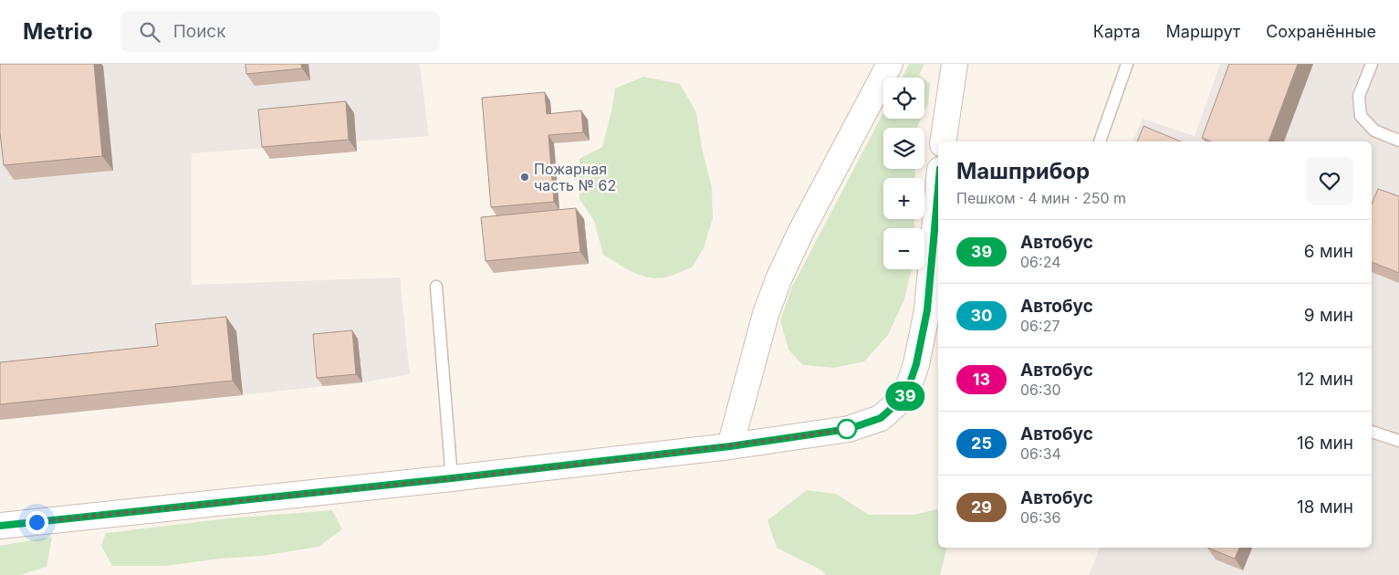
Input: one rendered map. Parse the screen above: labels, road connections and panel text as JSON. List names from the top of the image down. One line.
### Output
{"places":["Пожарная часть № 62"],"lines":["bus line 39"],"page":{"header":"Metrio","search":"Поиск","nav":["Карта","Маршрут","Сохранённые"],"on_map":"39","map_buttons":["+","−"],"heading":["Машприбор","Пешком · 4 мин · 250 m"],"list":[{"mark":"39","name":"Автобус","note":"06:24","value":"6 мин"},{"mark":"30","name":"Автобус","note":"06:27","value":"9 мин"},{"mark":"13","name":"Автобус","note":"06:30","value":"12 мин"},{"mark":"25","name":"Автобус","note":"06:34","value":"16 мин"},{"mark":"29","name":"Автобус","note":"06:36","value":"18 мин"}]}}
